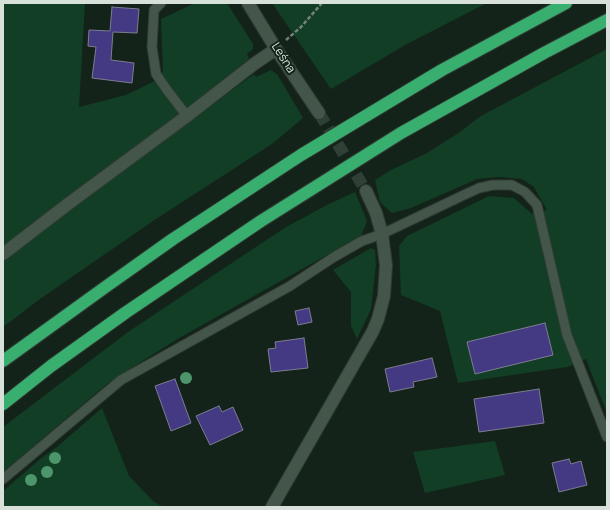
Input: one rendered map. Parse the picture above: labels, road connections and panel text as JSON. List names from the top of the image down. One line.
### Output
{"streets":{"street":["Leśna"]}}
